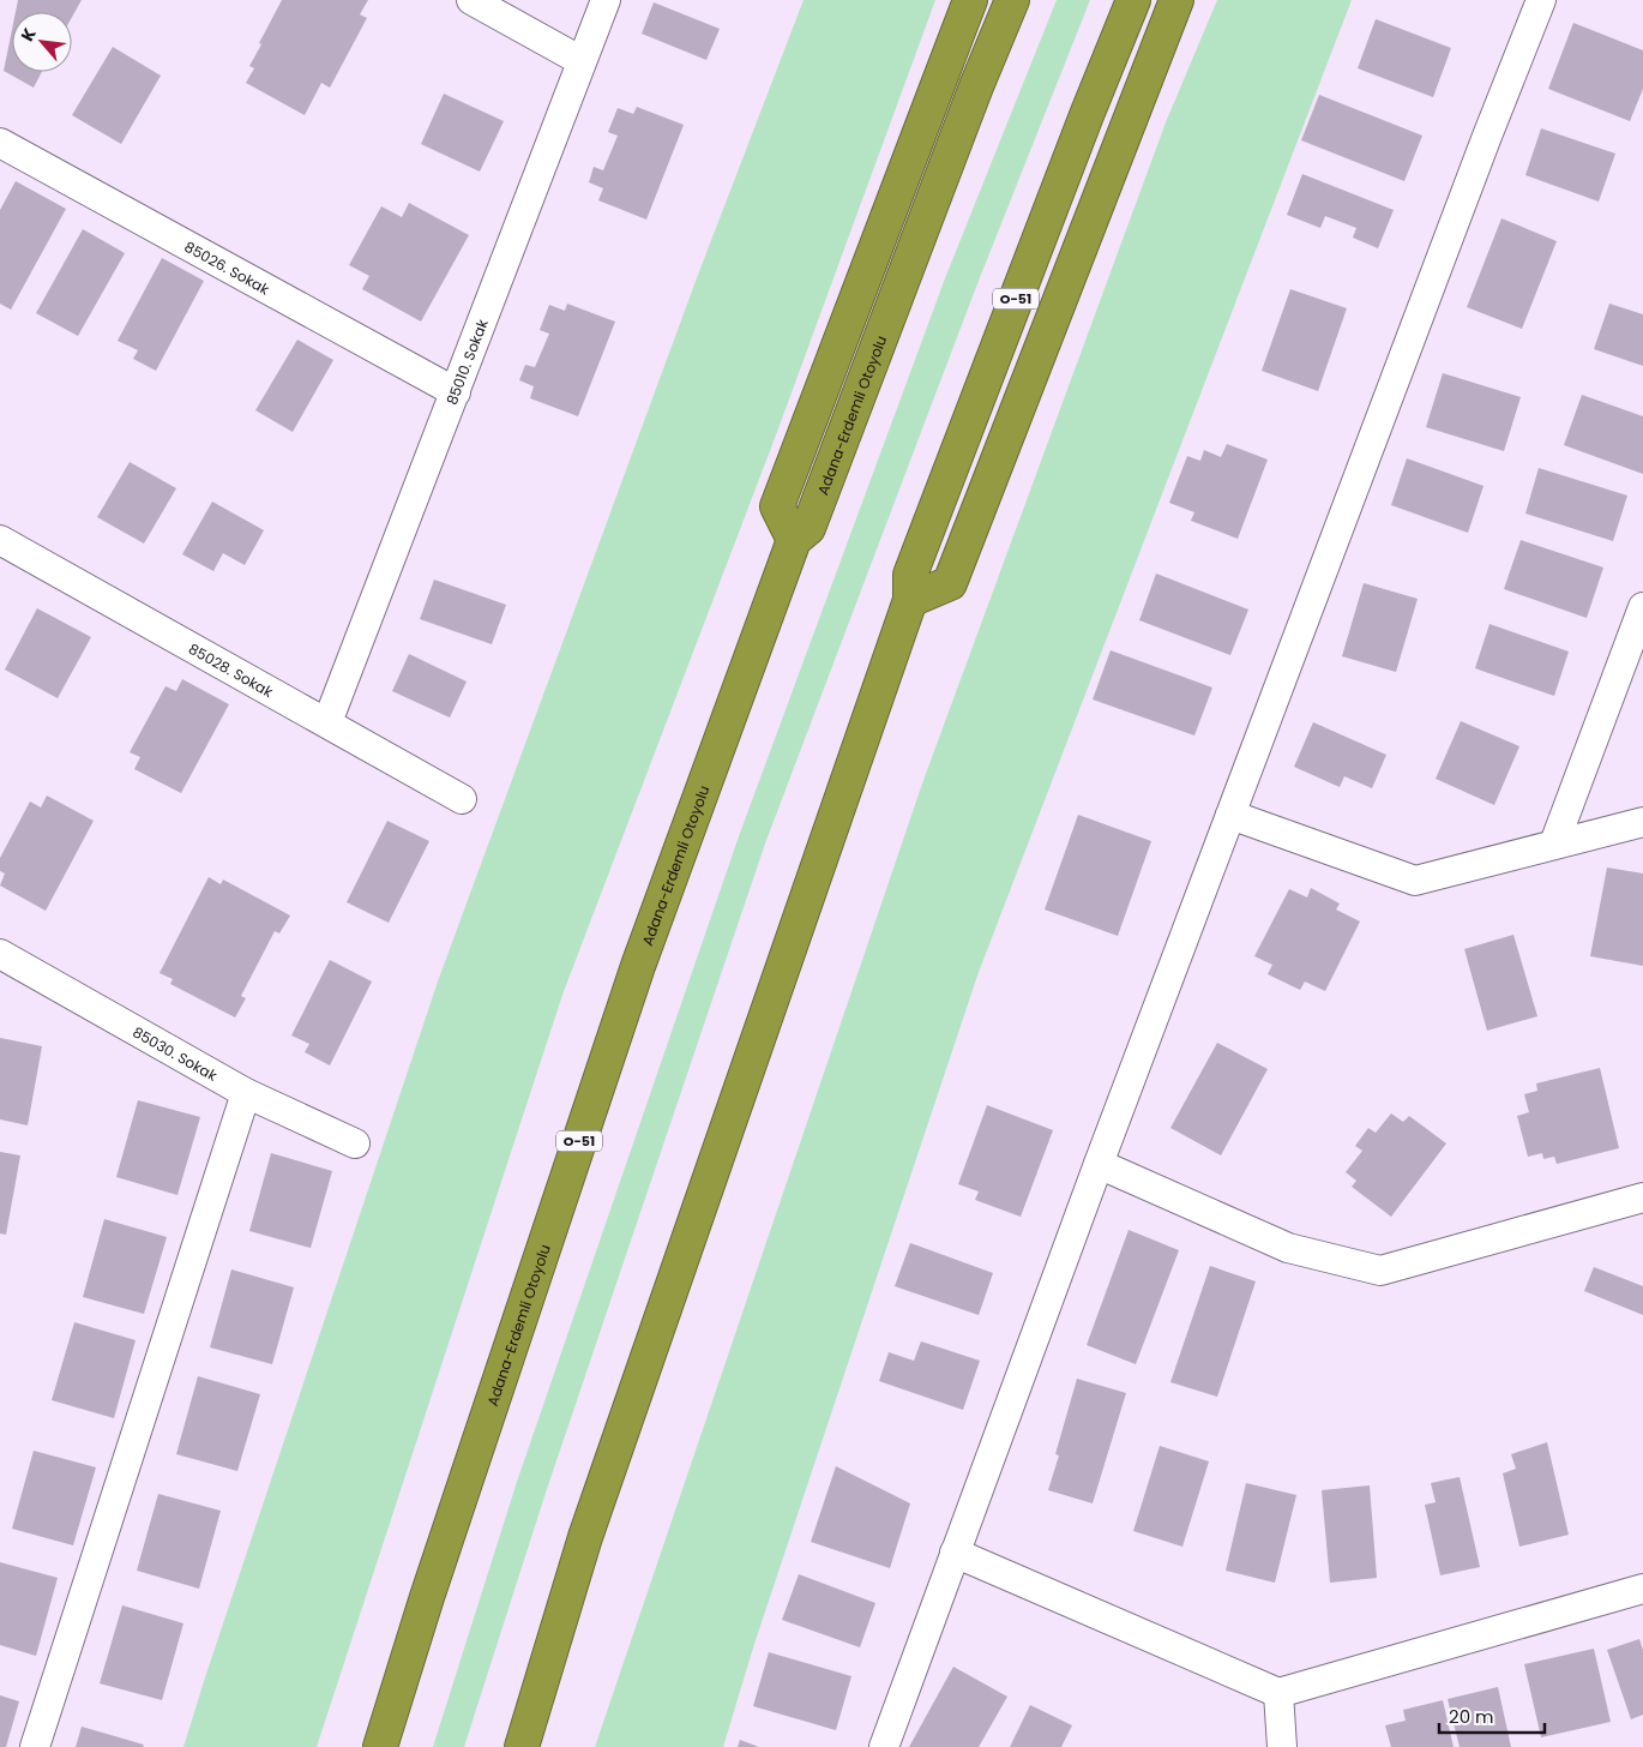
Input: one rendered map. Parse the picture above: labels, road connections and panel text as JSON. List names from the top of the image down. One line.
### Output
{"streets":{"highway":["O-51","Adana-Erdemli Otoyolu"],"street":["85026. Sokak","85010. Sokak","85028. Sokak","85030. Sokak"]},"crossings":[["85026. Sokak","85010. Sokak"],["85010. Sokak","85028. Sokak"]],"scale_bar":"20 m","north":"top left"}
